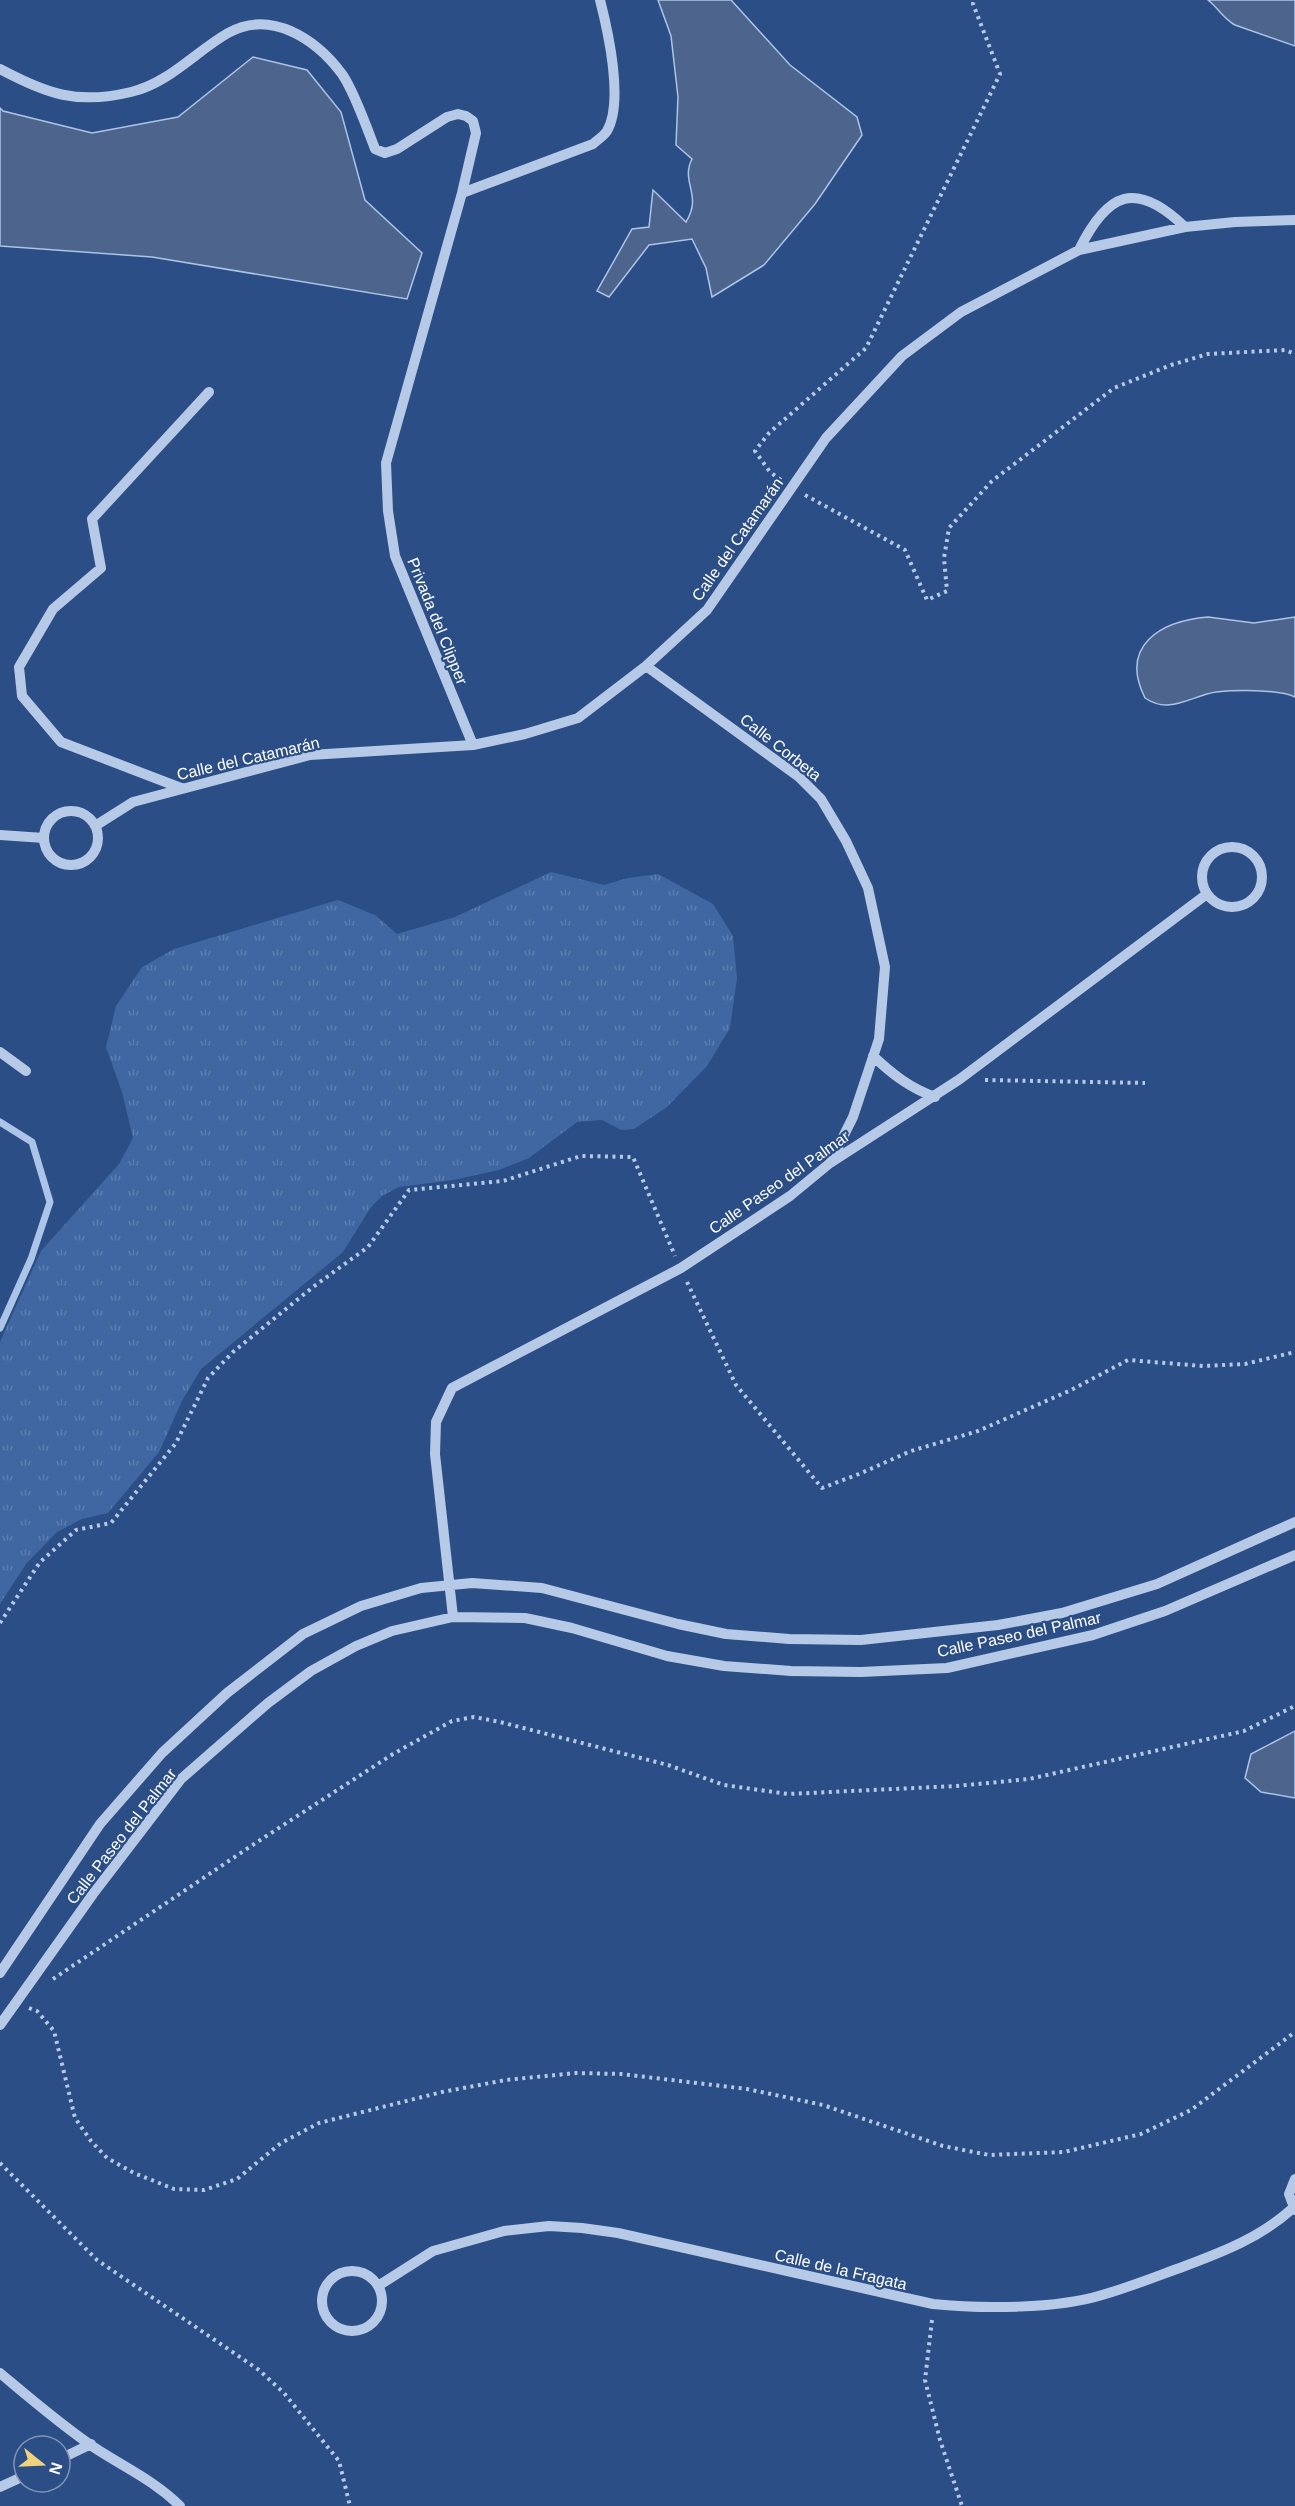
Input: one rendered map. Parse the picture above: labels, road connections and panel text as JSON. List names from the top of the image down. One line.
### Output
{"streets":{"street":["Calle del Catamarán","Privada del Clipper","Calle Corbeta","Calle Paseo del Palmar","Calle de la Fragata"]},"crossings":[["Calle del Catamarán","Privada del Clipper"],["Calle del Catamarán","Calle Corbeta"],["Calle Corbeta","Calle Paseo del Palmar"]],"north":"right"}
